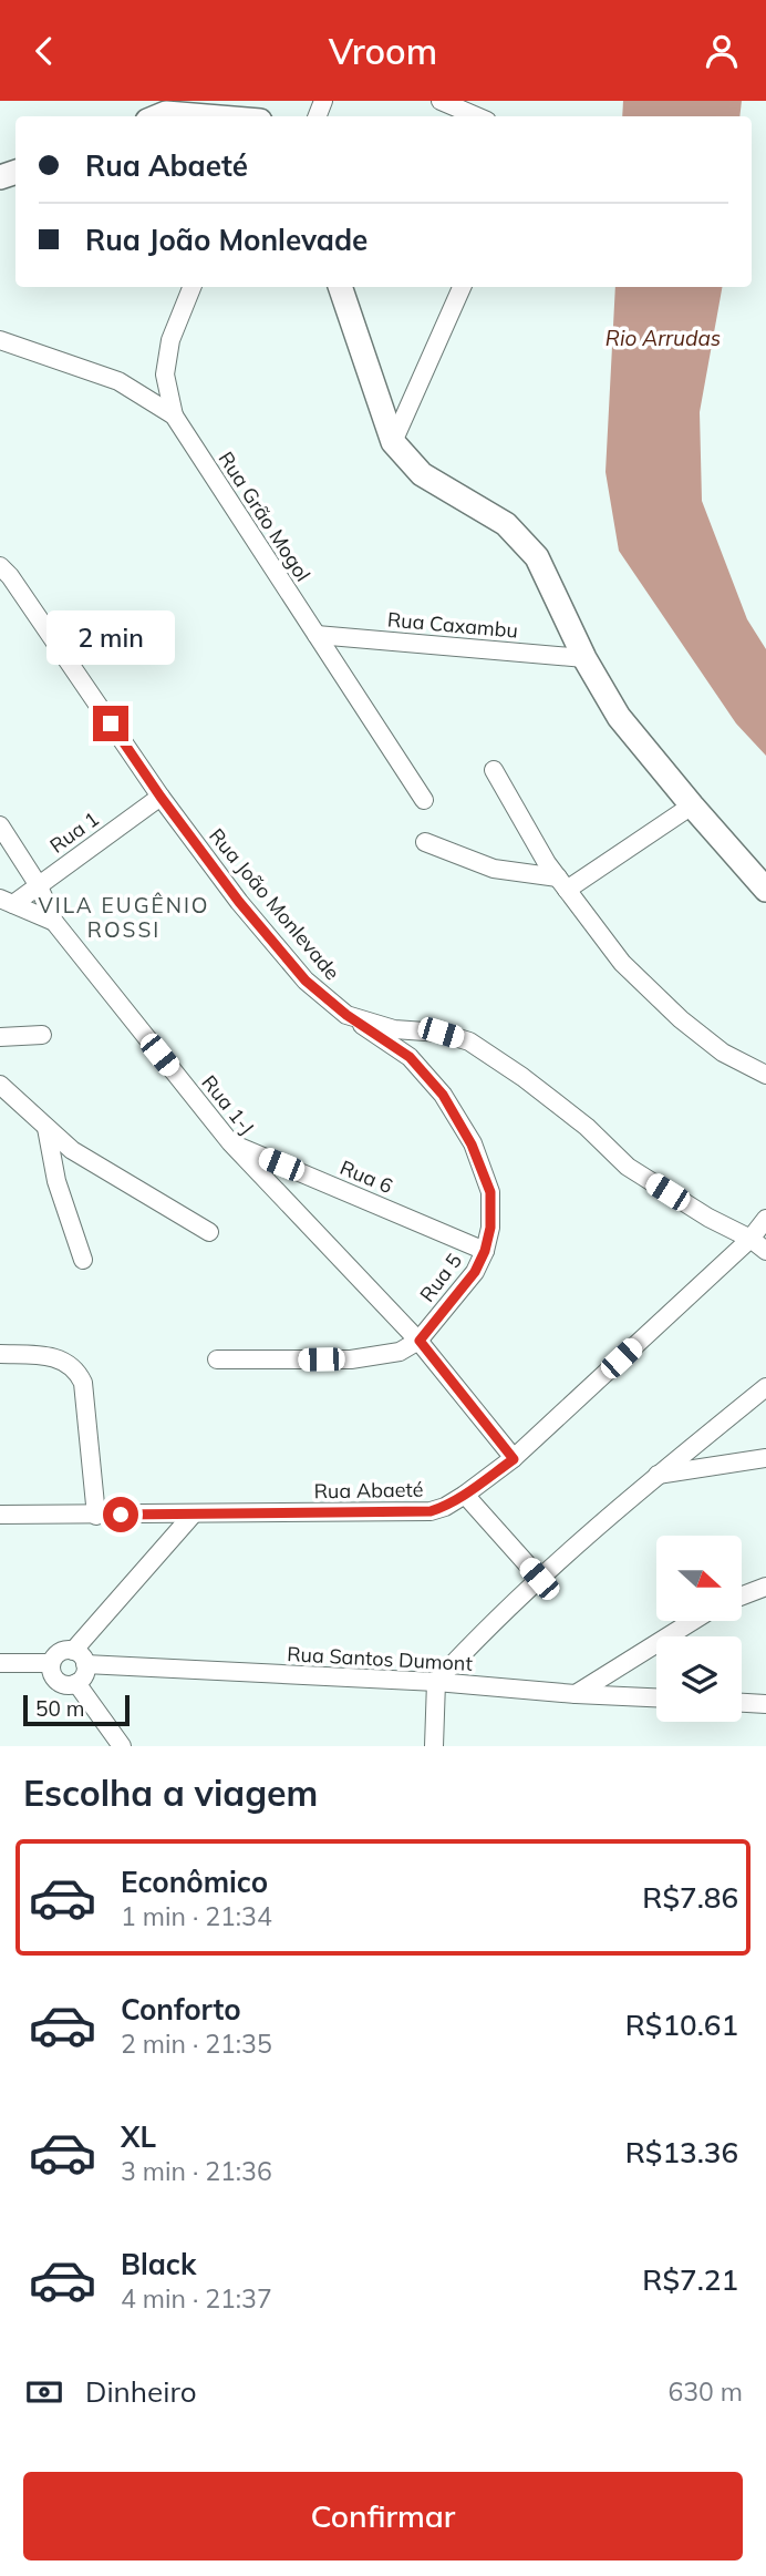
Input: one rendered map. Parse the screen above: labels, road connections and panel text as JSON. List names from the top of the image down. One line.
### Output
{"streets":{"street":["Rua Grão Mogol","Rua Caxambu","Rua 1","Rua João Monlevade","Rua 1-J","Rua 6","Rua 5","Rua Abaeté","Rua Santos Dumont"]},"crossings":[["Rua Grão Mogol","Rua Caxambu"],["Rua 1","Rua João Monlevade"],["Rua 1","Rua 1-J"],["Rua João Monlevade","Rua 5"],["Rua João Monlevade","Rua Abaeté"],["Rua 1-J","Rua 6"],["Rua 1-J","Rua 5"],["Rua 1-J","Rua Abaeté"],["Rua 6","Rua 5"]],"districts":["VILA EUGÊNIO ROSSI"],"water":["Rio Arrudas"],"scale_bar":"50 m","north":"right","page":{"header":"Vroom","banner":["Rua Abaeté","Rua João Monlevade"],"bubble":"2 min","scale":"50 m","heading":"Escolha a viagem","list":[{"name":"Econômico","note":"1 min · 21:34","value":"R$7.86"},{"name":"Conforto","note":"2 min · 21:35","value":"R$10.61"},{"name":"XL","note":"3 min · 21:36","value":"R$13.36"},{"name":"Black","note":"4 min · 21:37","value":"R$7.21"}],"pay":["Dinheiro","630 m"],"buttons":"Confirmar"}}
